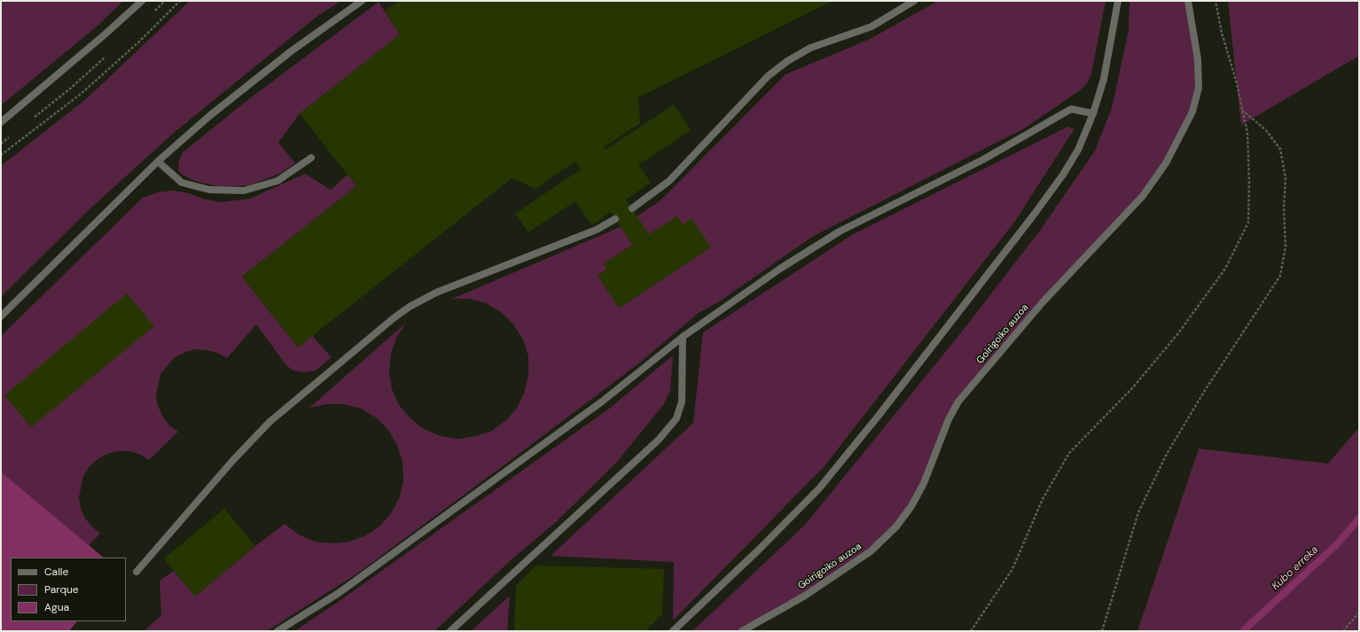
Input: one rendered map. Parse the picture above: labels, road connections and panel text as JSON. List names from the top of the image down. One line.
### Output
{"streets":{"street":["Goirigoiko auzoa"]},"water":["Kubo erreka"],"legend":["Calle","Parque","Agua"]}
